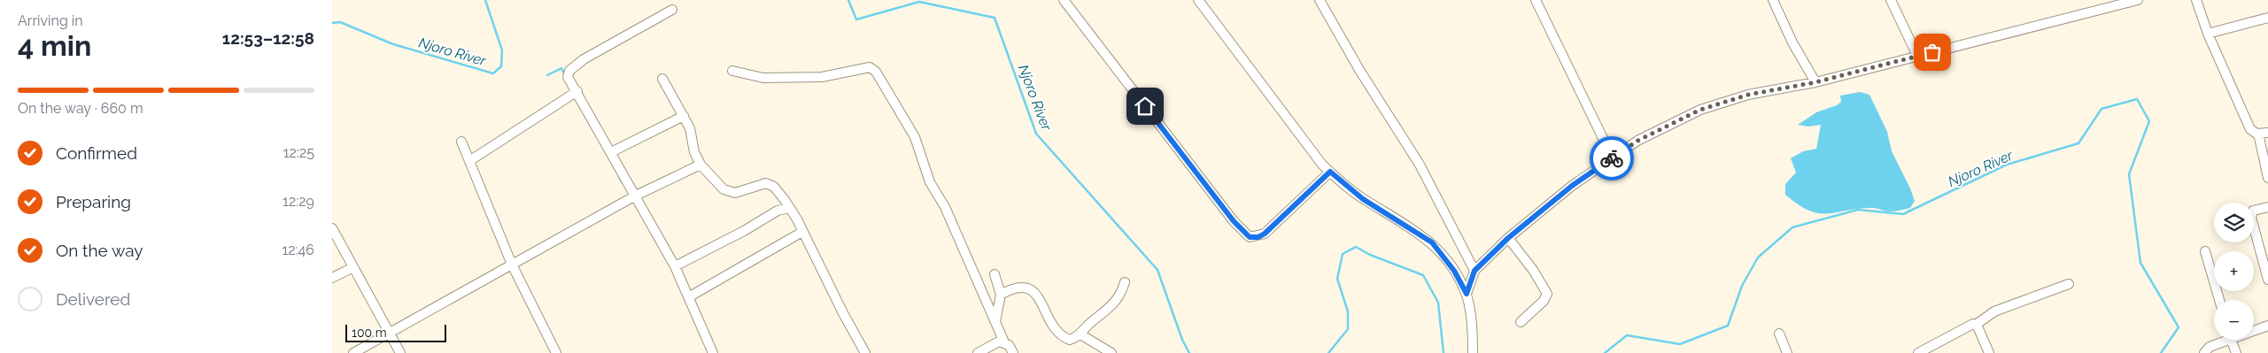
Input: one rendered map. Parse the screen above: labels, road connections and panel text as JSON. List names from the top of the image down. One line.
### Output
{"water":["Njoro River"],"scale_bar":"100 m","page":{"heading":["4 min","Arriving in","12:53–12:58"],"bar":"On the way · 660 m","list":[["Confirmed","12:25"],["Preparing","12:29"],["On the way","12:46"],"Delivered"],"map_buttons":["+","−"],"scale":"100 m"}}
